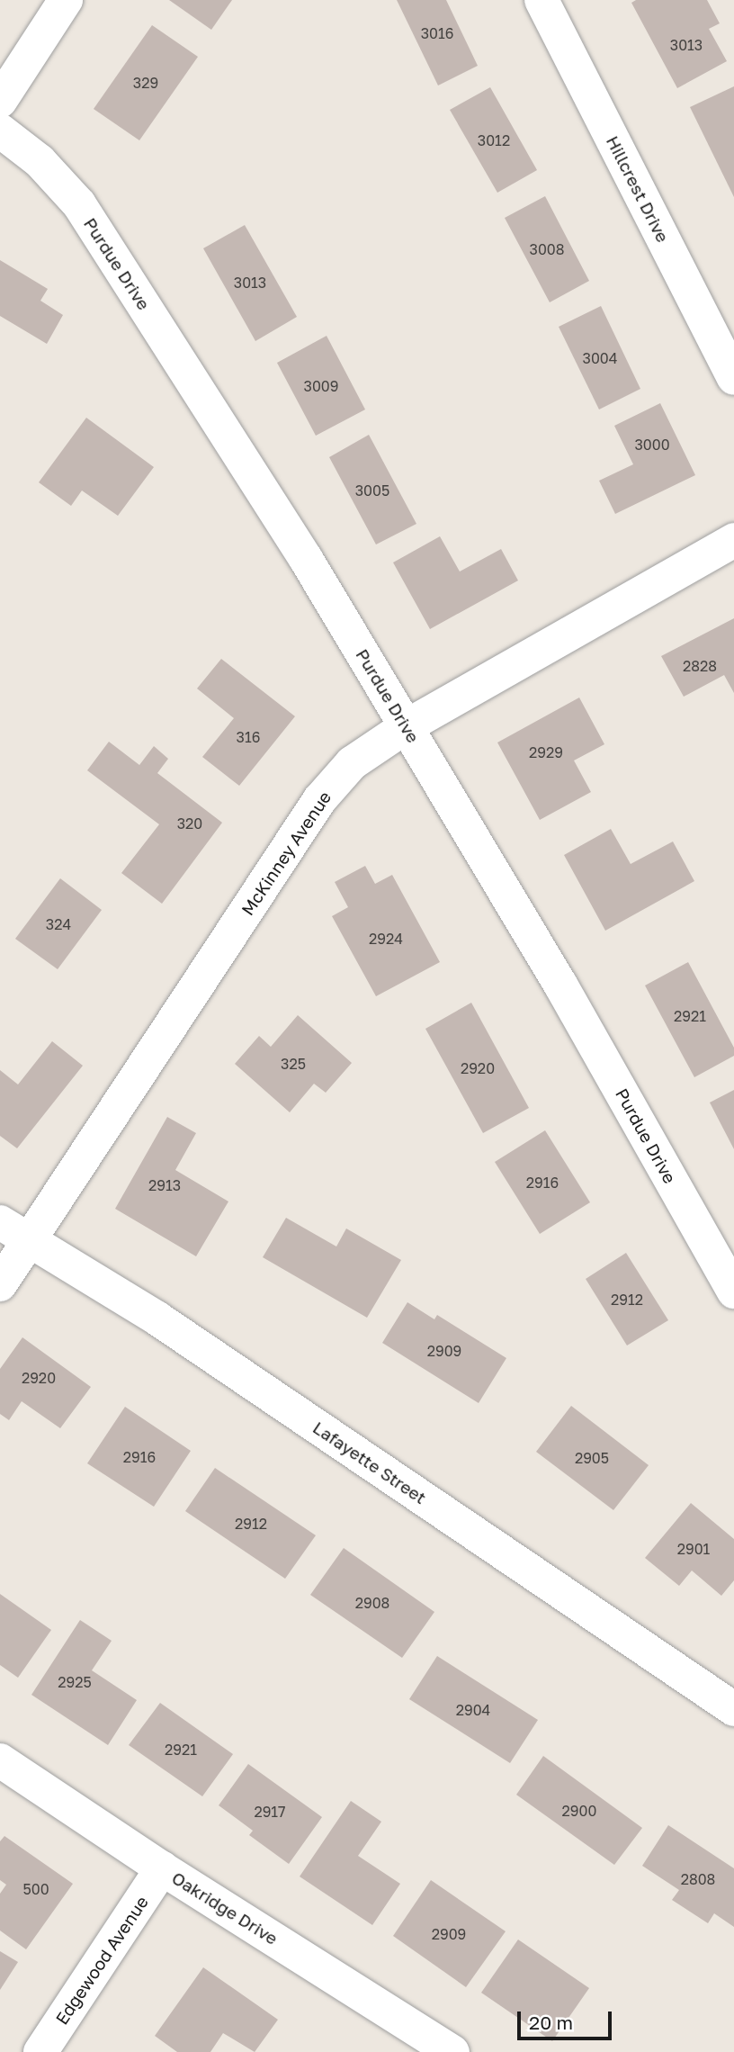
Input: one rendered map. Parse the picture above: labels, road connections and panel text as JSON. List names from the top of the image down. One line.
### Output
{"streets":{"street":["Hillcrest Drive","Purdue Drive","McKinney Avenue","Lafayette Street","Oakridge Drive","Edgewood Avenue"]},"crossings":[["Purdue Drive","McKinney Avenue"],["McKinney Avenue","Lafayette Street"],["Oakridge Drive","Edgewood Avenue"]],"house_numbers":["3016","3013","329","3012","3008","3013","3004","3009","3000","3005","2828","316","2929","320","324","2924","2921","325","2920","2916","2913","2912","2909","2920","2916","2905","2912","2901","2908","2925","2904","2921","2900","2917","2808","500","2909"],"scale_bar":"20 m"}
